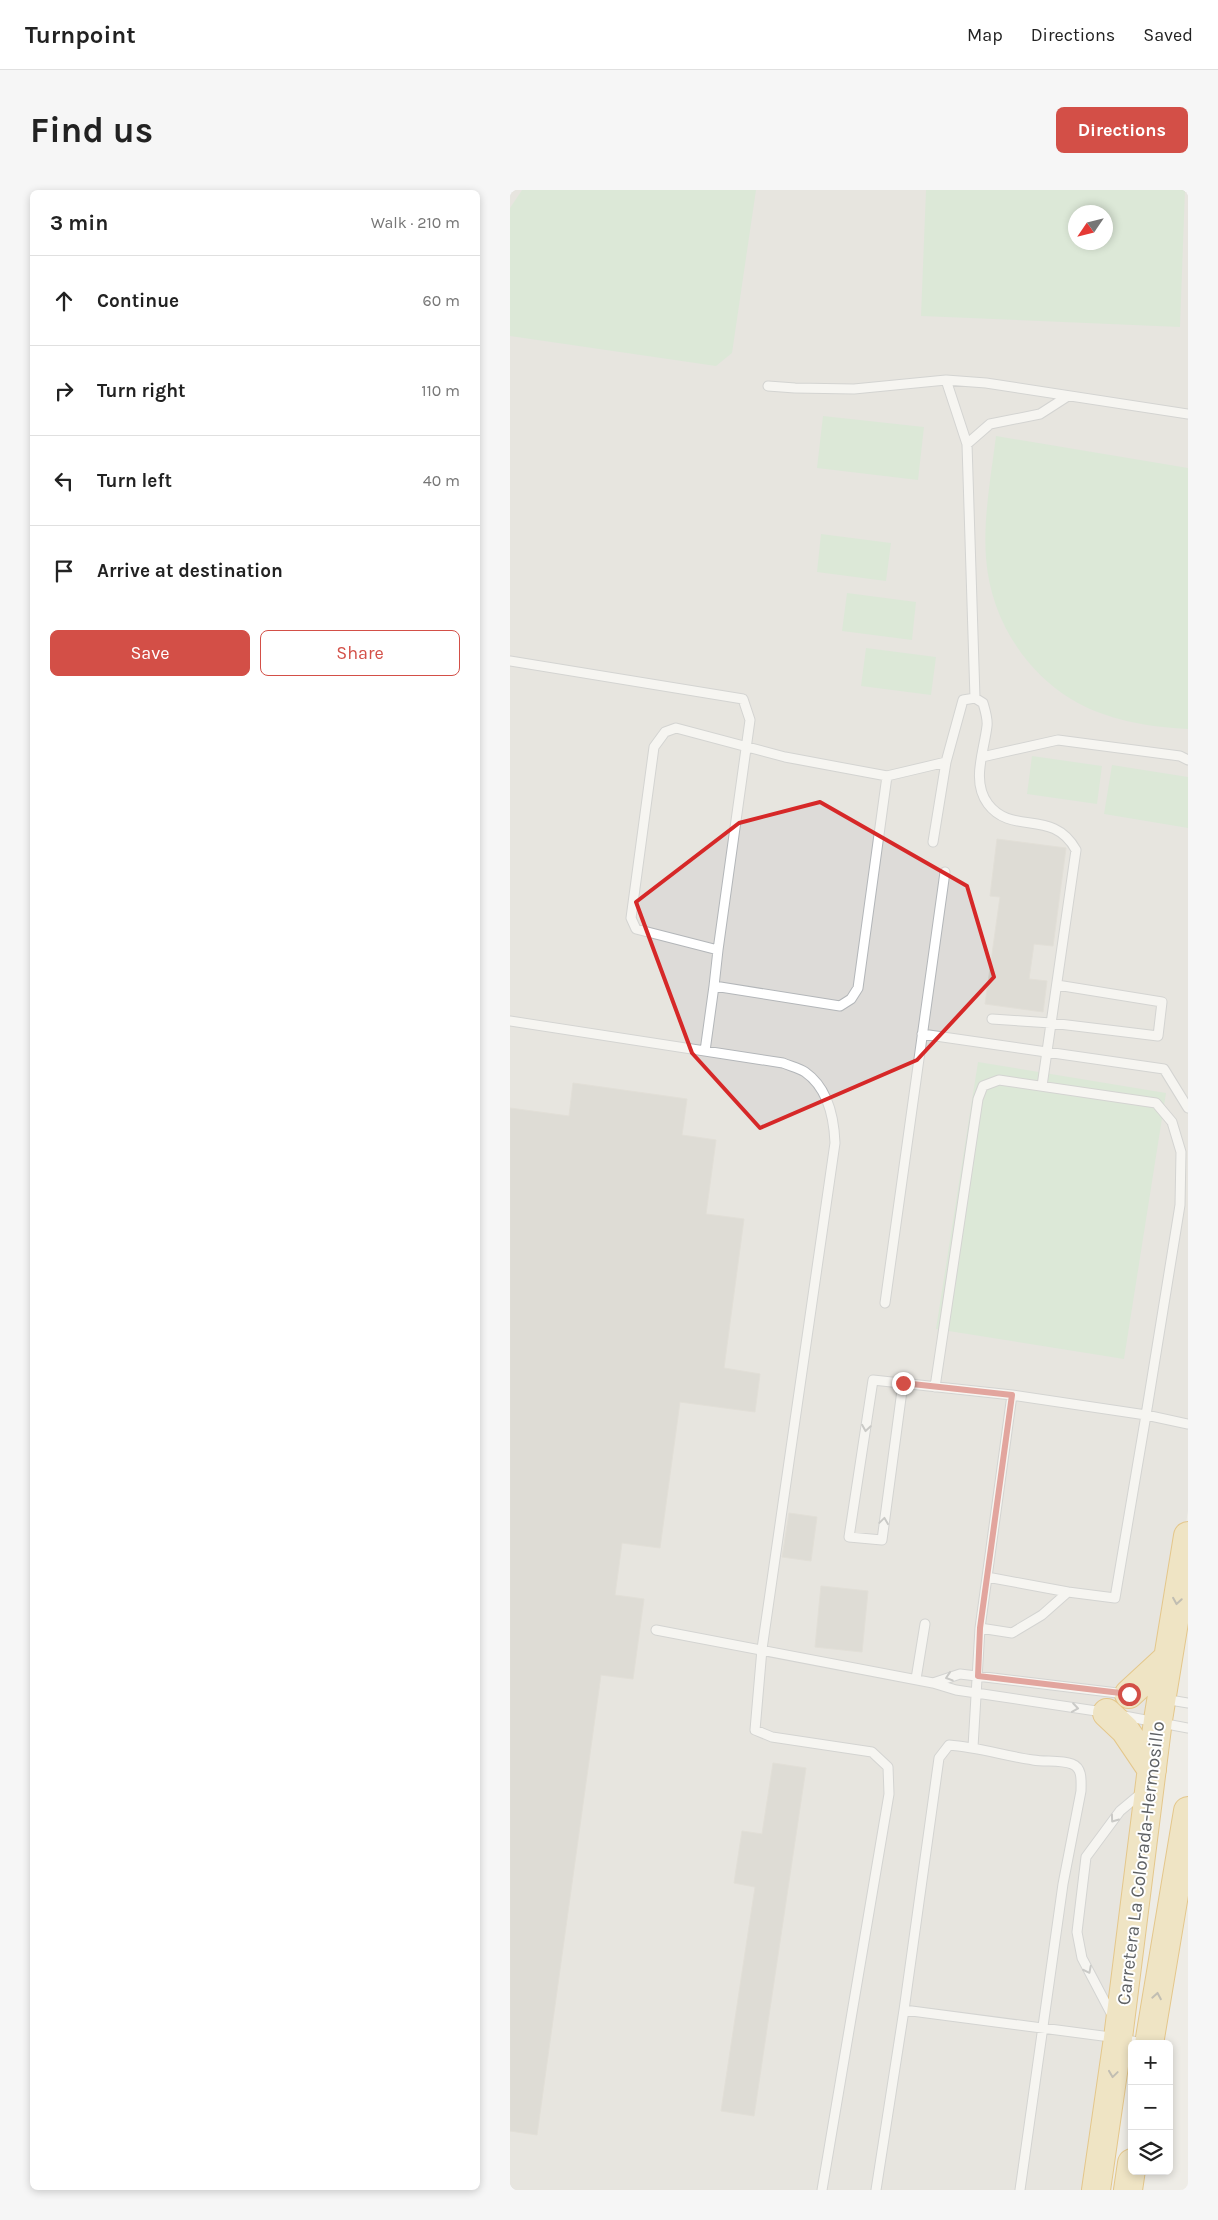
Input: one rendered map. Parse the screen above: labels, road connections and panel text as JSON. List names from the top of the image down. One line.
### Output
{"streets":{"highway":["Carretera La Colorada-Hermosillo"]},"one_way":["Carretera La Colorada-Hermosillo"],"north":"bottom left","page":{"header":"Turnpoint","nav":["Map","Directions","Saved"],"buttons":["Directions",["Save","Share"]],"title":"Find us","heading":["3 min","Walk · 210 m"],"list":[["Continue","60 m"],["Turn right","110 m"],["Turn left","40 m"],"Arrive at destination"],"map_buttons":["+","−"]}}
